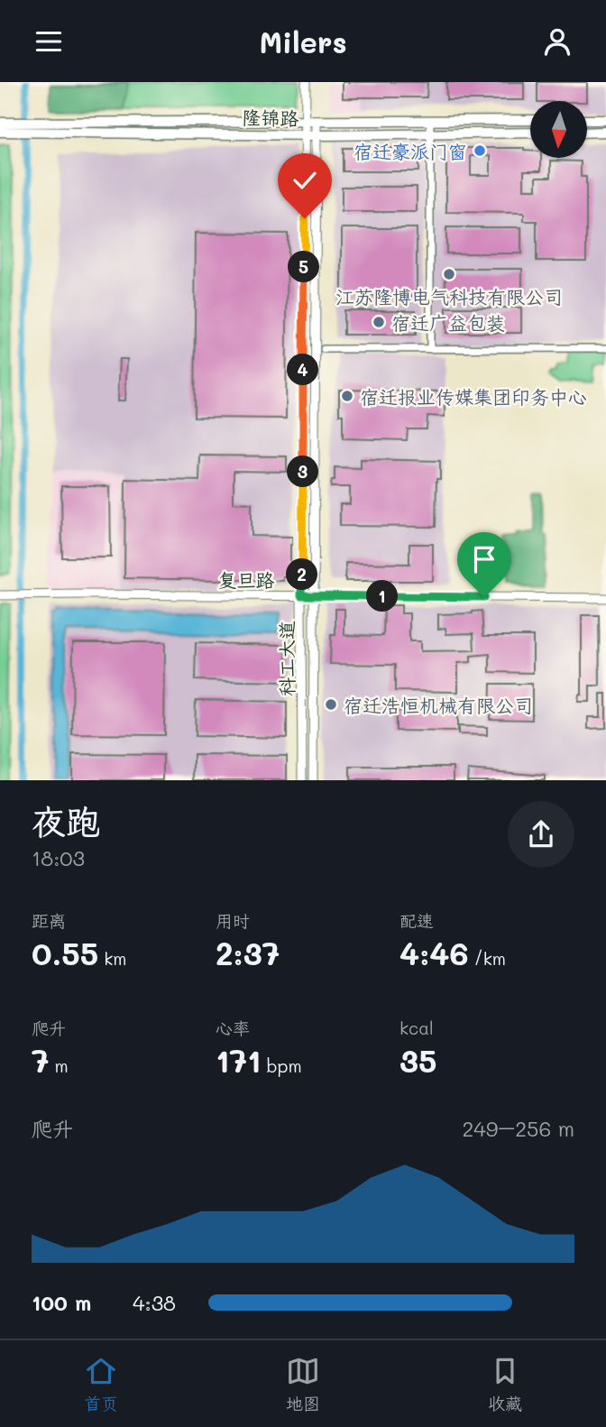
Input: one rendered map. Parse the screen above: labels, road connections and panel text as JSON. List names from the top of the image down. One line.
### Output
{"streets":{"main road":["隆锦路"],"street":["复旦路","科工大道"]},"crossings":[["隆锦路","科工大道"],["复旦路","科工大道"]],"places":["宿迁豪派门窗","江苏隆博电气科技有限公司","宿迁广益包装","宿迁报业传媒集团印务中心","宿迁浩恒机械有限公司"],"north":"bottom","page":{"header":"Milers","pins":["5","4","3","2","1"],"heading":["夜跑","18:03"],"stats":[["距离","0.55 km"],["用时","2:37"],["配速","4:46 /km"],["爬升","7 m"],["心率","171 bpm"],["kcal","35"]],"chart":["爬升","249–256 m"],"list":[{"name":"100 m","note":"4:38"}],"tabs":["首页","地图","收藏"]}}
